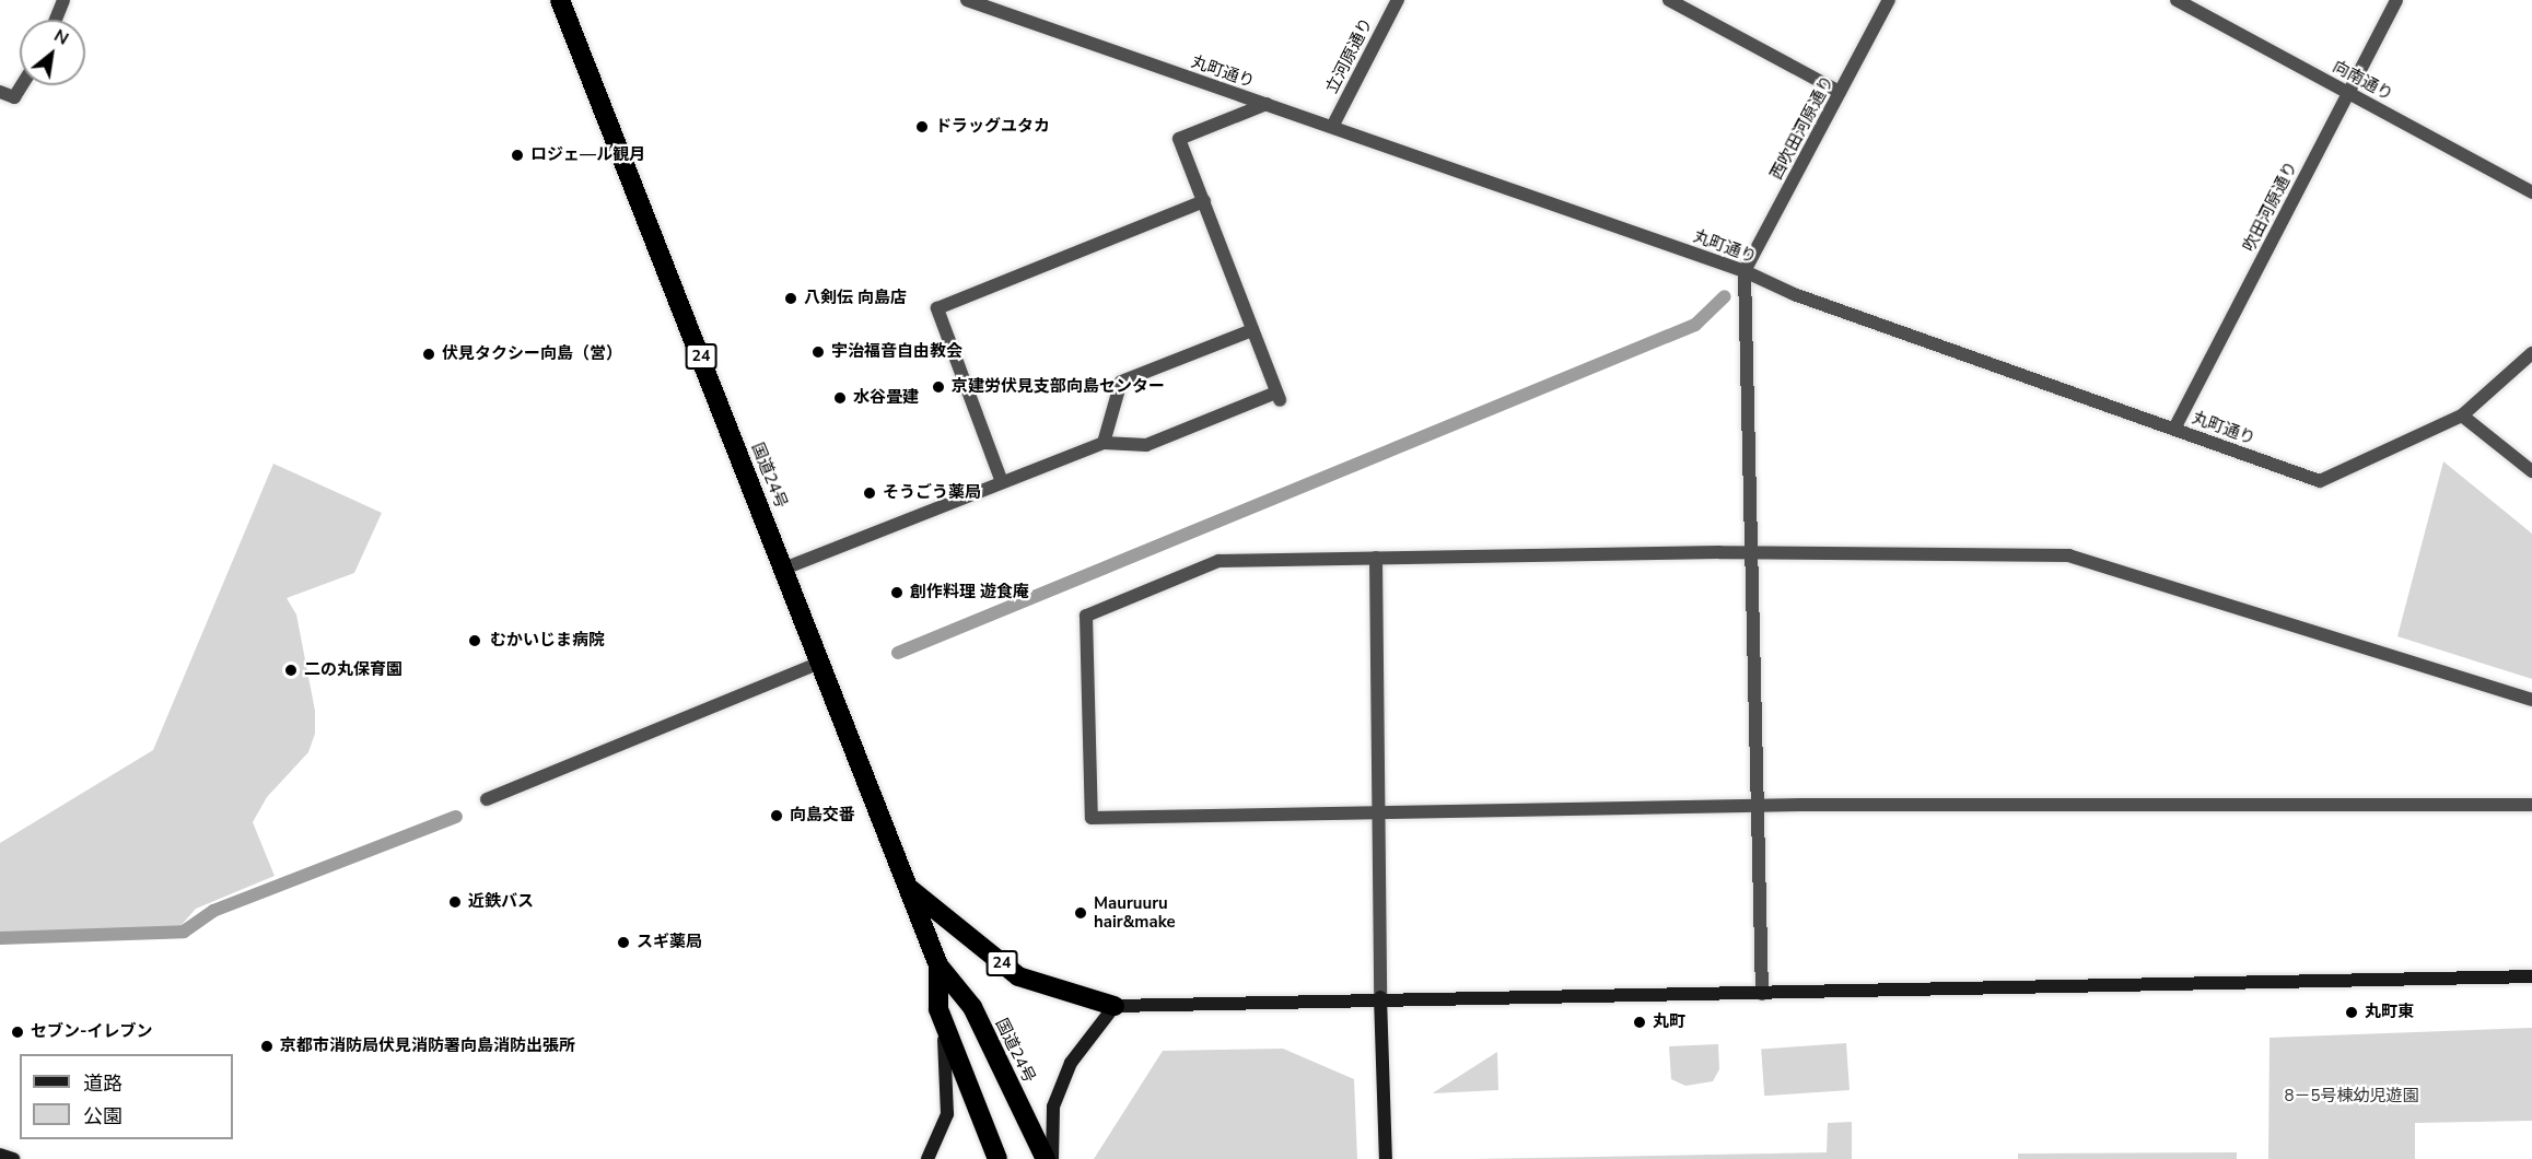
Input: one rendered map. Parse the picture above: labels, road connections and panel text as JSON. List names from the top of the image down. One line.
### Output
{"streets":{"highway":["24","国道24号"],"street":["立河原通り","丸町通り","向南通り","西吹田河原通り","吹田河原通り"]},"crossings":[["立河原通り","丸町通り"],["丸町通り","西吹田河原通り"],["丸町通り","吹田河原通り"],["向南通り","吹田河原通り"],["24","国道24号"]],"parks":["8－5号棟幼児遊園"],"places":["ドラッグユタカ","ロジェ―ル観月","八剣伝 向島店","宇治福音自由教会","伏見タクシー向島（営）","京建労伏見支部向島センター","水谷畳建","そうごう薬局","創作料理 遊食庵","むかいじま病院","二の丸保育園","向島交番","近鉄バス","Mauruuru hair&make","スギ薬局","丸町東","丸町","セブン-イレブン","京都市消防局伏見消防署向島消防出張所"],"legend":["道路","公園"],"north":"top right"}
